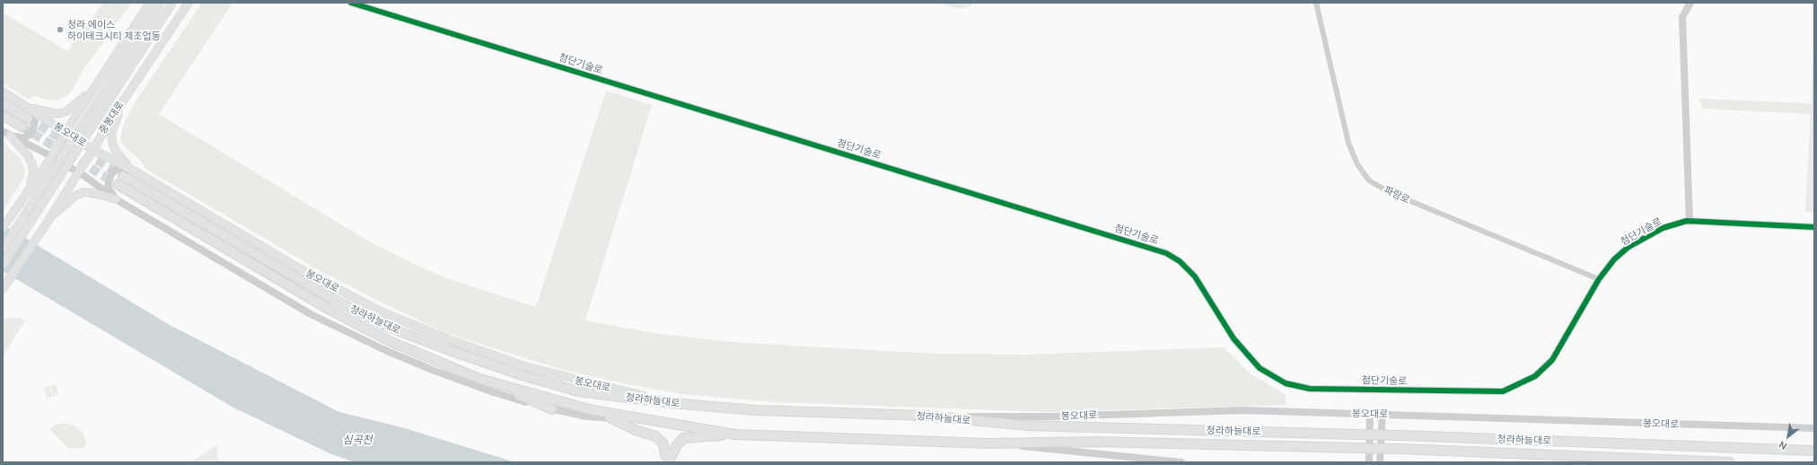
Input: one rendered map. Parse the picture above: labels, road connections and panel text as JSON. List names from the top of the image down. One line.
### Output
{"streets":{"highway":["청라하늘대로"],"main road":["중봉대로","봉오대로"],"street":["첨단기술로","파랑로"]},"crossings":[["첨단기술로","파랑로"],["중봉대로","봉오대로"],["봉오대로","청라하늘대로"]],"water":["심곡천"],"places":["청라 에이스 하이테크시티 제조업동"],"north":"bottom left"}
